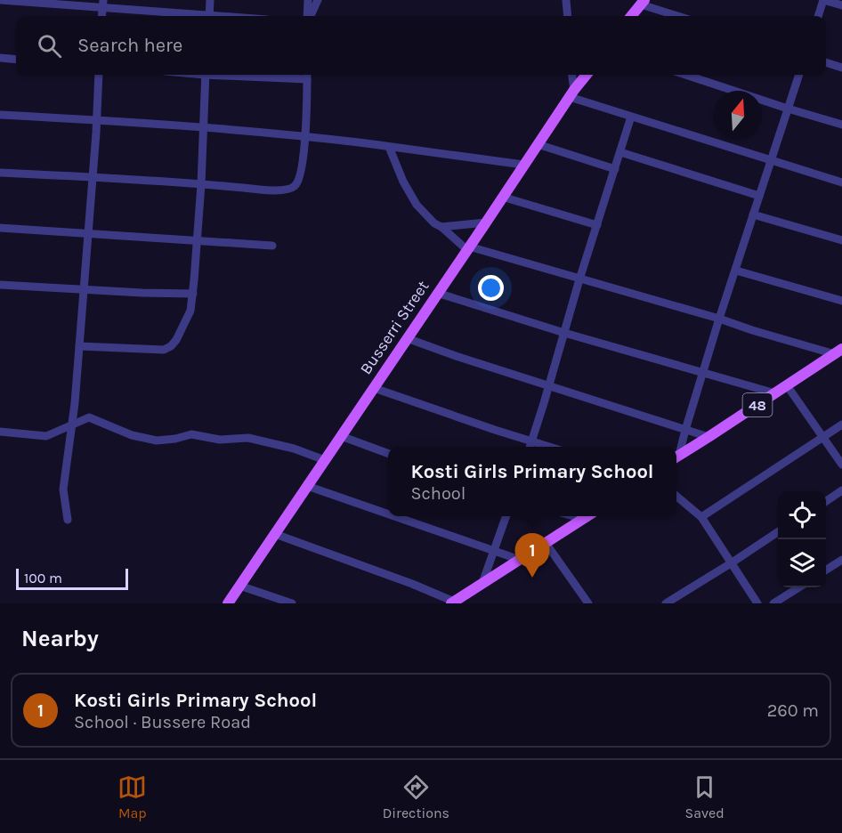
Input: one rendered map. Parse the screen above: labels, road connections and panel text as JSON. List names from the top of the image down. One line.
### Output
{"streets":{"main road":["Busserri Street","48"]},"scale_bar":"100 m","north":"top","page":{"search":"Search here","popup":["Kosti Girls Primary School","School"],"pins":"1","scale":"100 m","heading":"Nearby","list":[{"mark":"1","name":"Kosti Girls Primary School","note":"School · Bussere Road","value":"260 m"}],"nav":["Map","Directions","Saved"]}}
